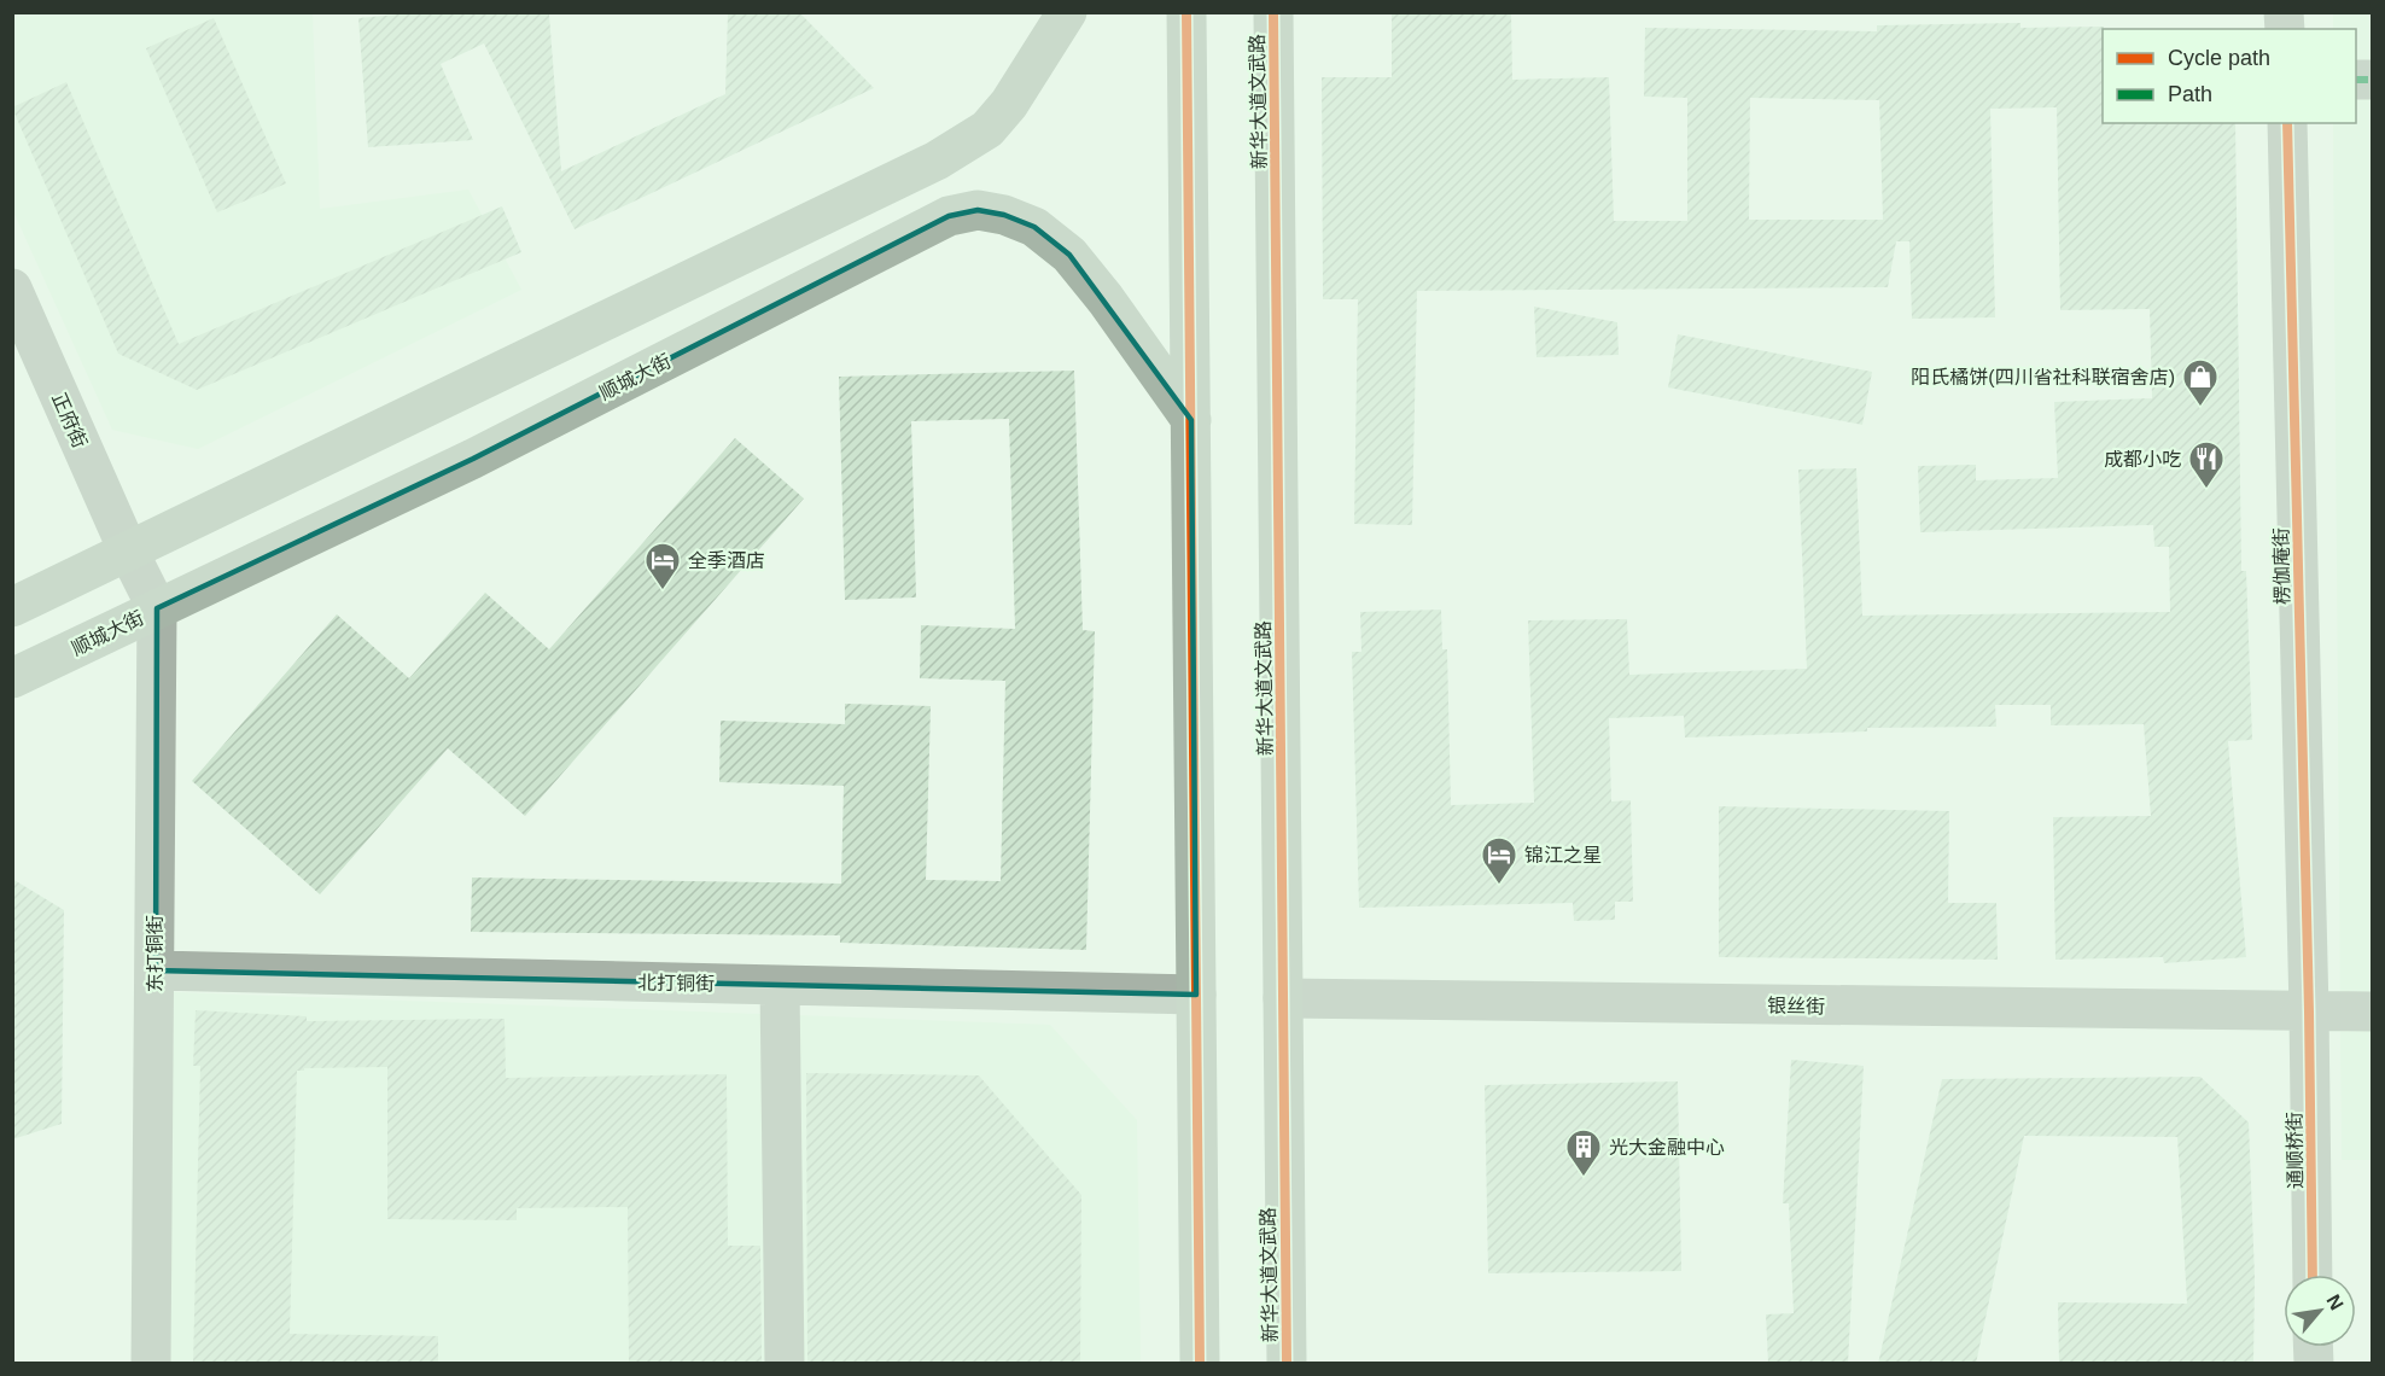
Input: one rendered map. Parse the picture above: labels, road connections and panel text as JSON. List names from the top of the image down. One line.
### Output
{"streets":{"main road":["新华大道文武路","顺城大街"],"street":["正府街","楞伽庵街","东打铜街","北打铜街","银丝街","通顺桥街"]},"crossings":[["新华大道文武路","银丝街"],["顺城大街","东打铜街"],["正府街","东打铜街"],["楞伽庵街","银丝街"],["楞伽庵街","通顺桥街"],["东打铜街","北打铜街"],["银丝街","通顺桥街"]],"places":{"shop":["阳氏橘饼(四川省社科联宿舍店)"],"restaurant":["成都小吃"],"hotel":["全季酒店","锦江之星"],"building":["光大金融中心"]},"legend":["Cycle path","Path"],"north":"top right"}
